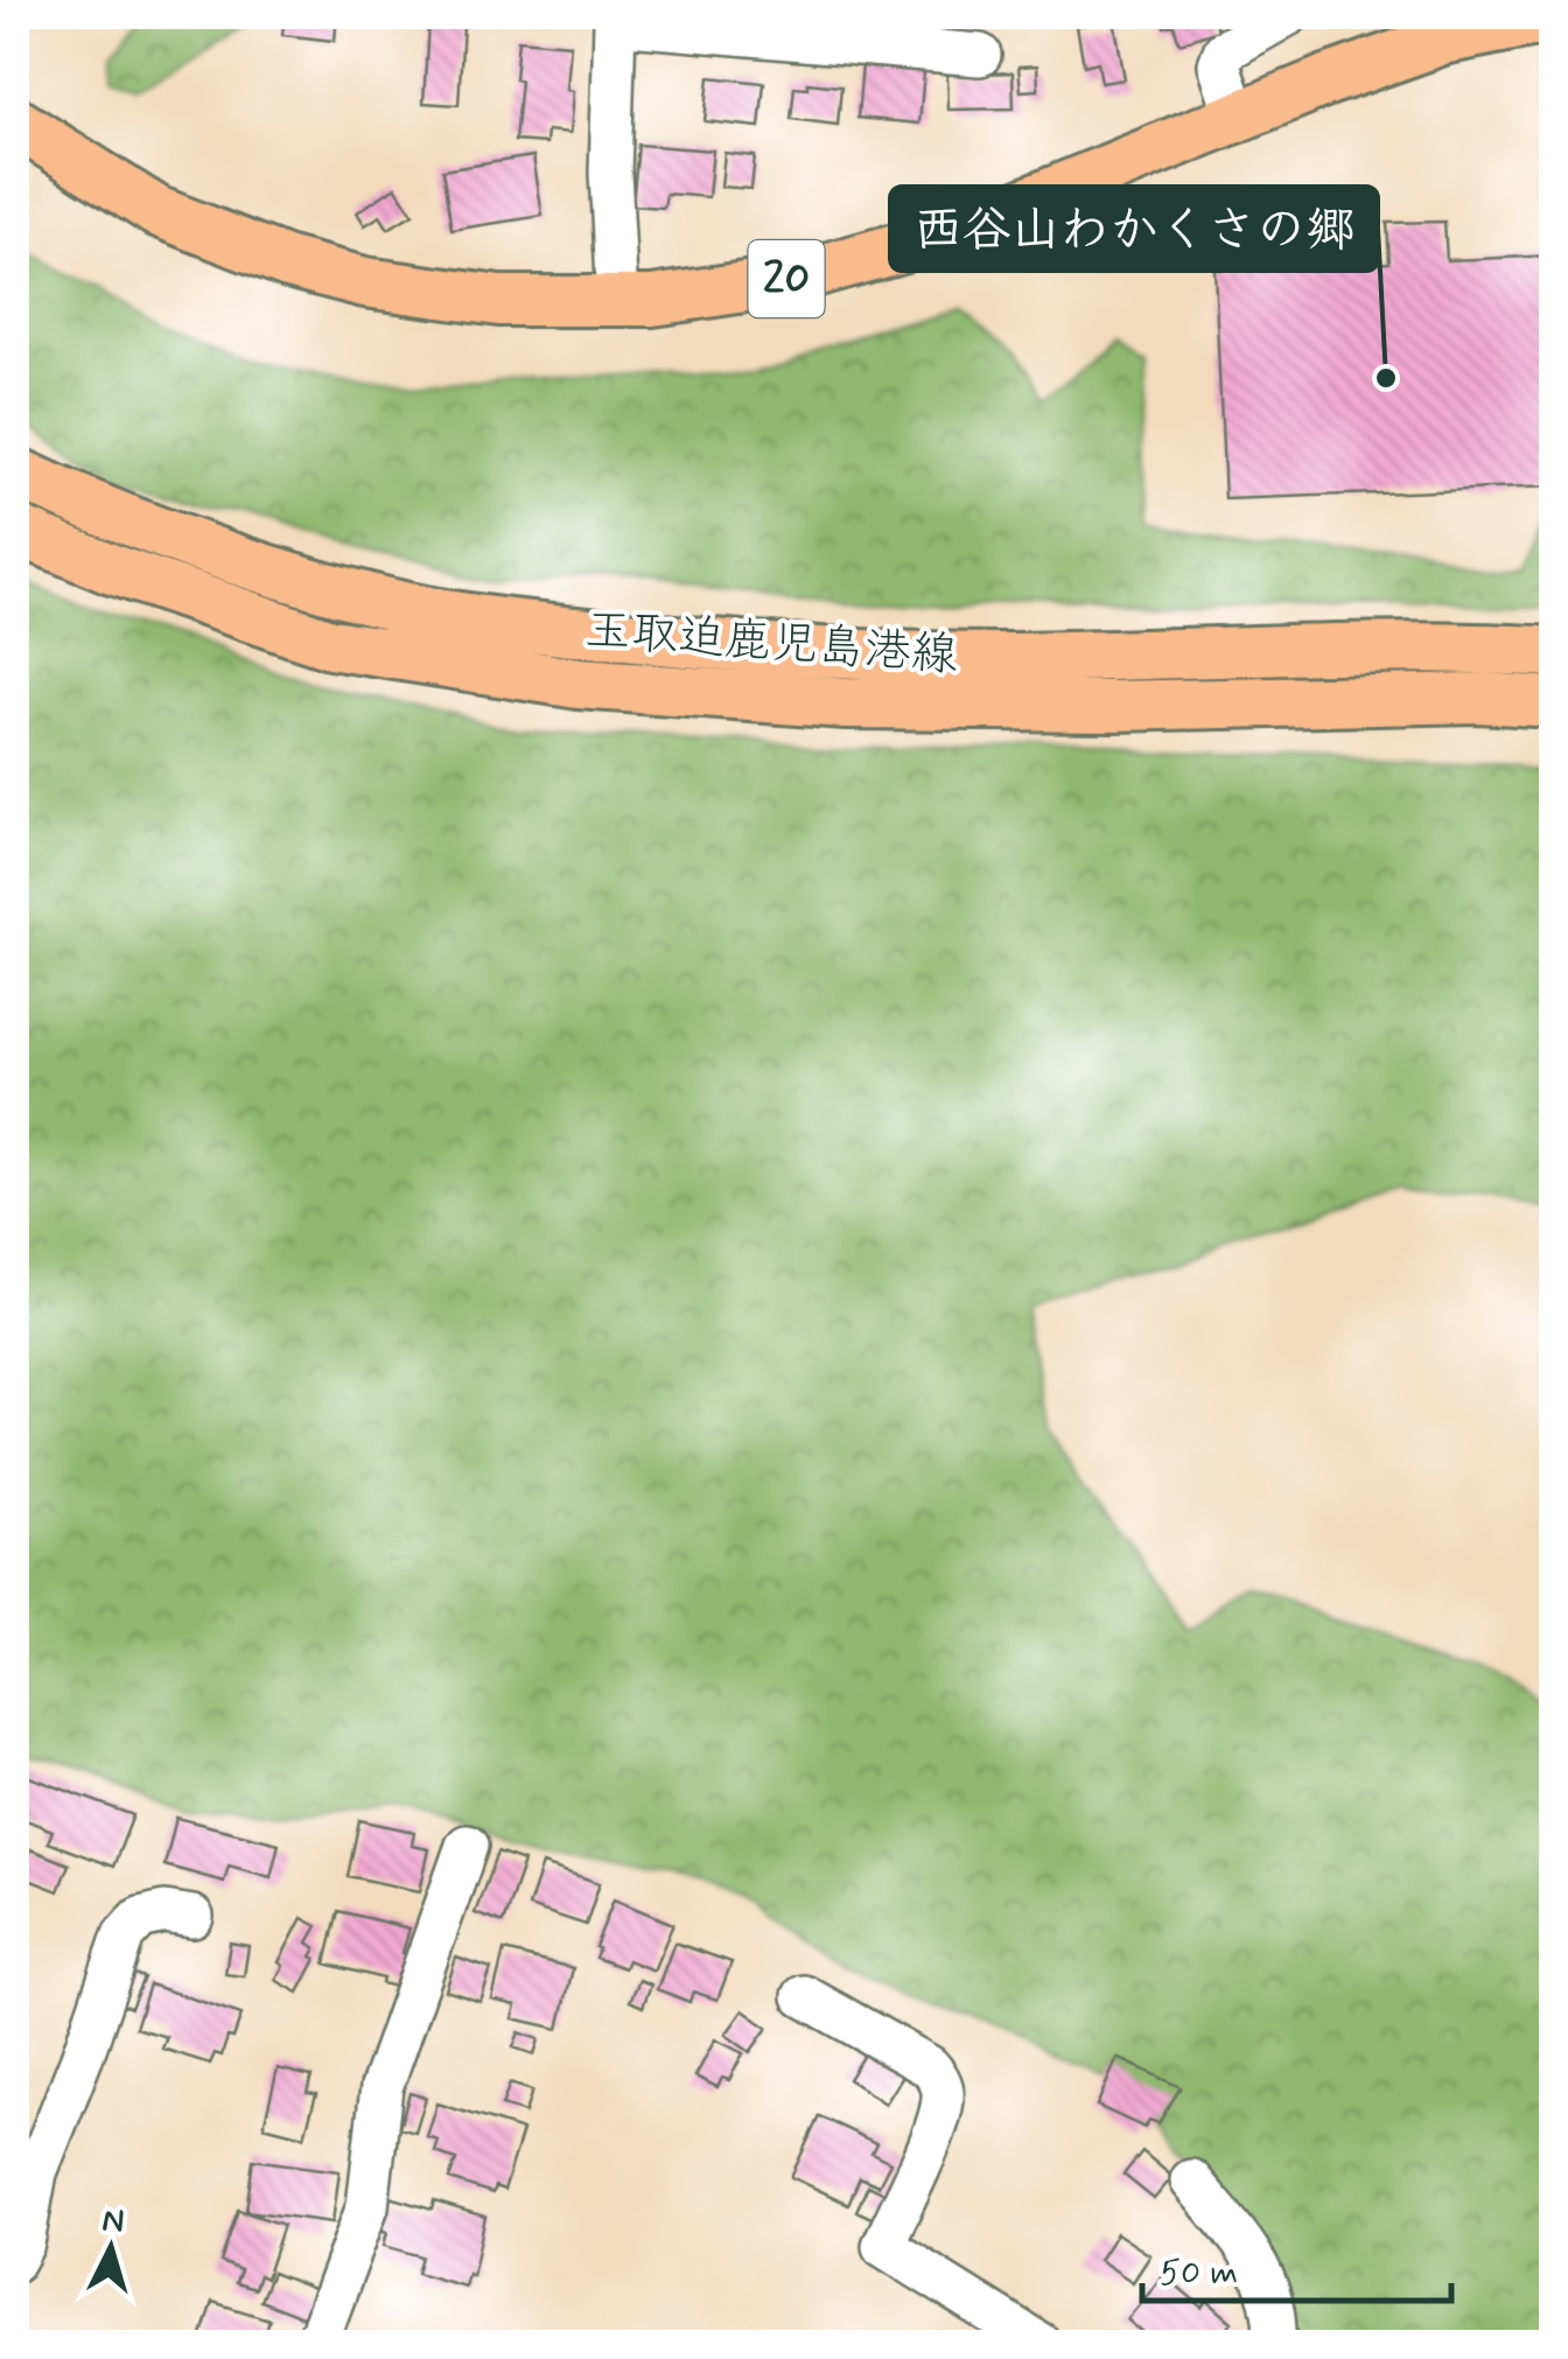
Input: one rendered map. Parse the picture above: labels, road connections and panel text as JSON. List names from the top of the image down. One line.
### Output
{"streets":{"main road":["20","玉取迫鹿児島港線"]},"places":["西谷山わかくさの郷"],"scale_bar":"50 m","north":"top"}
